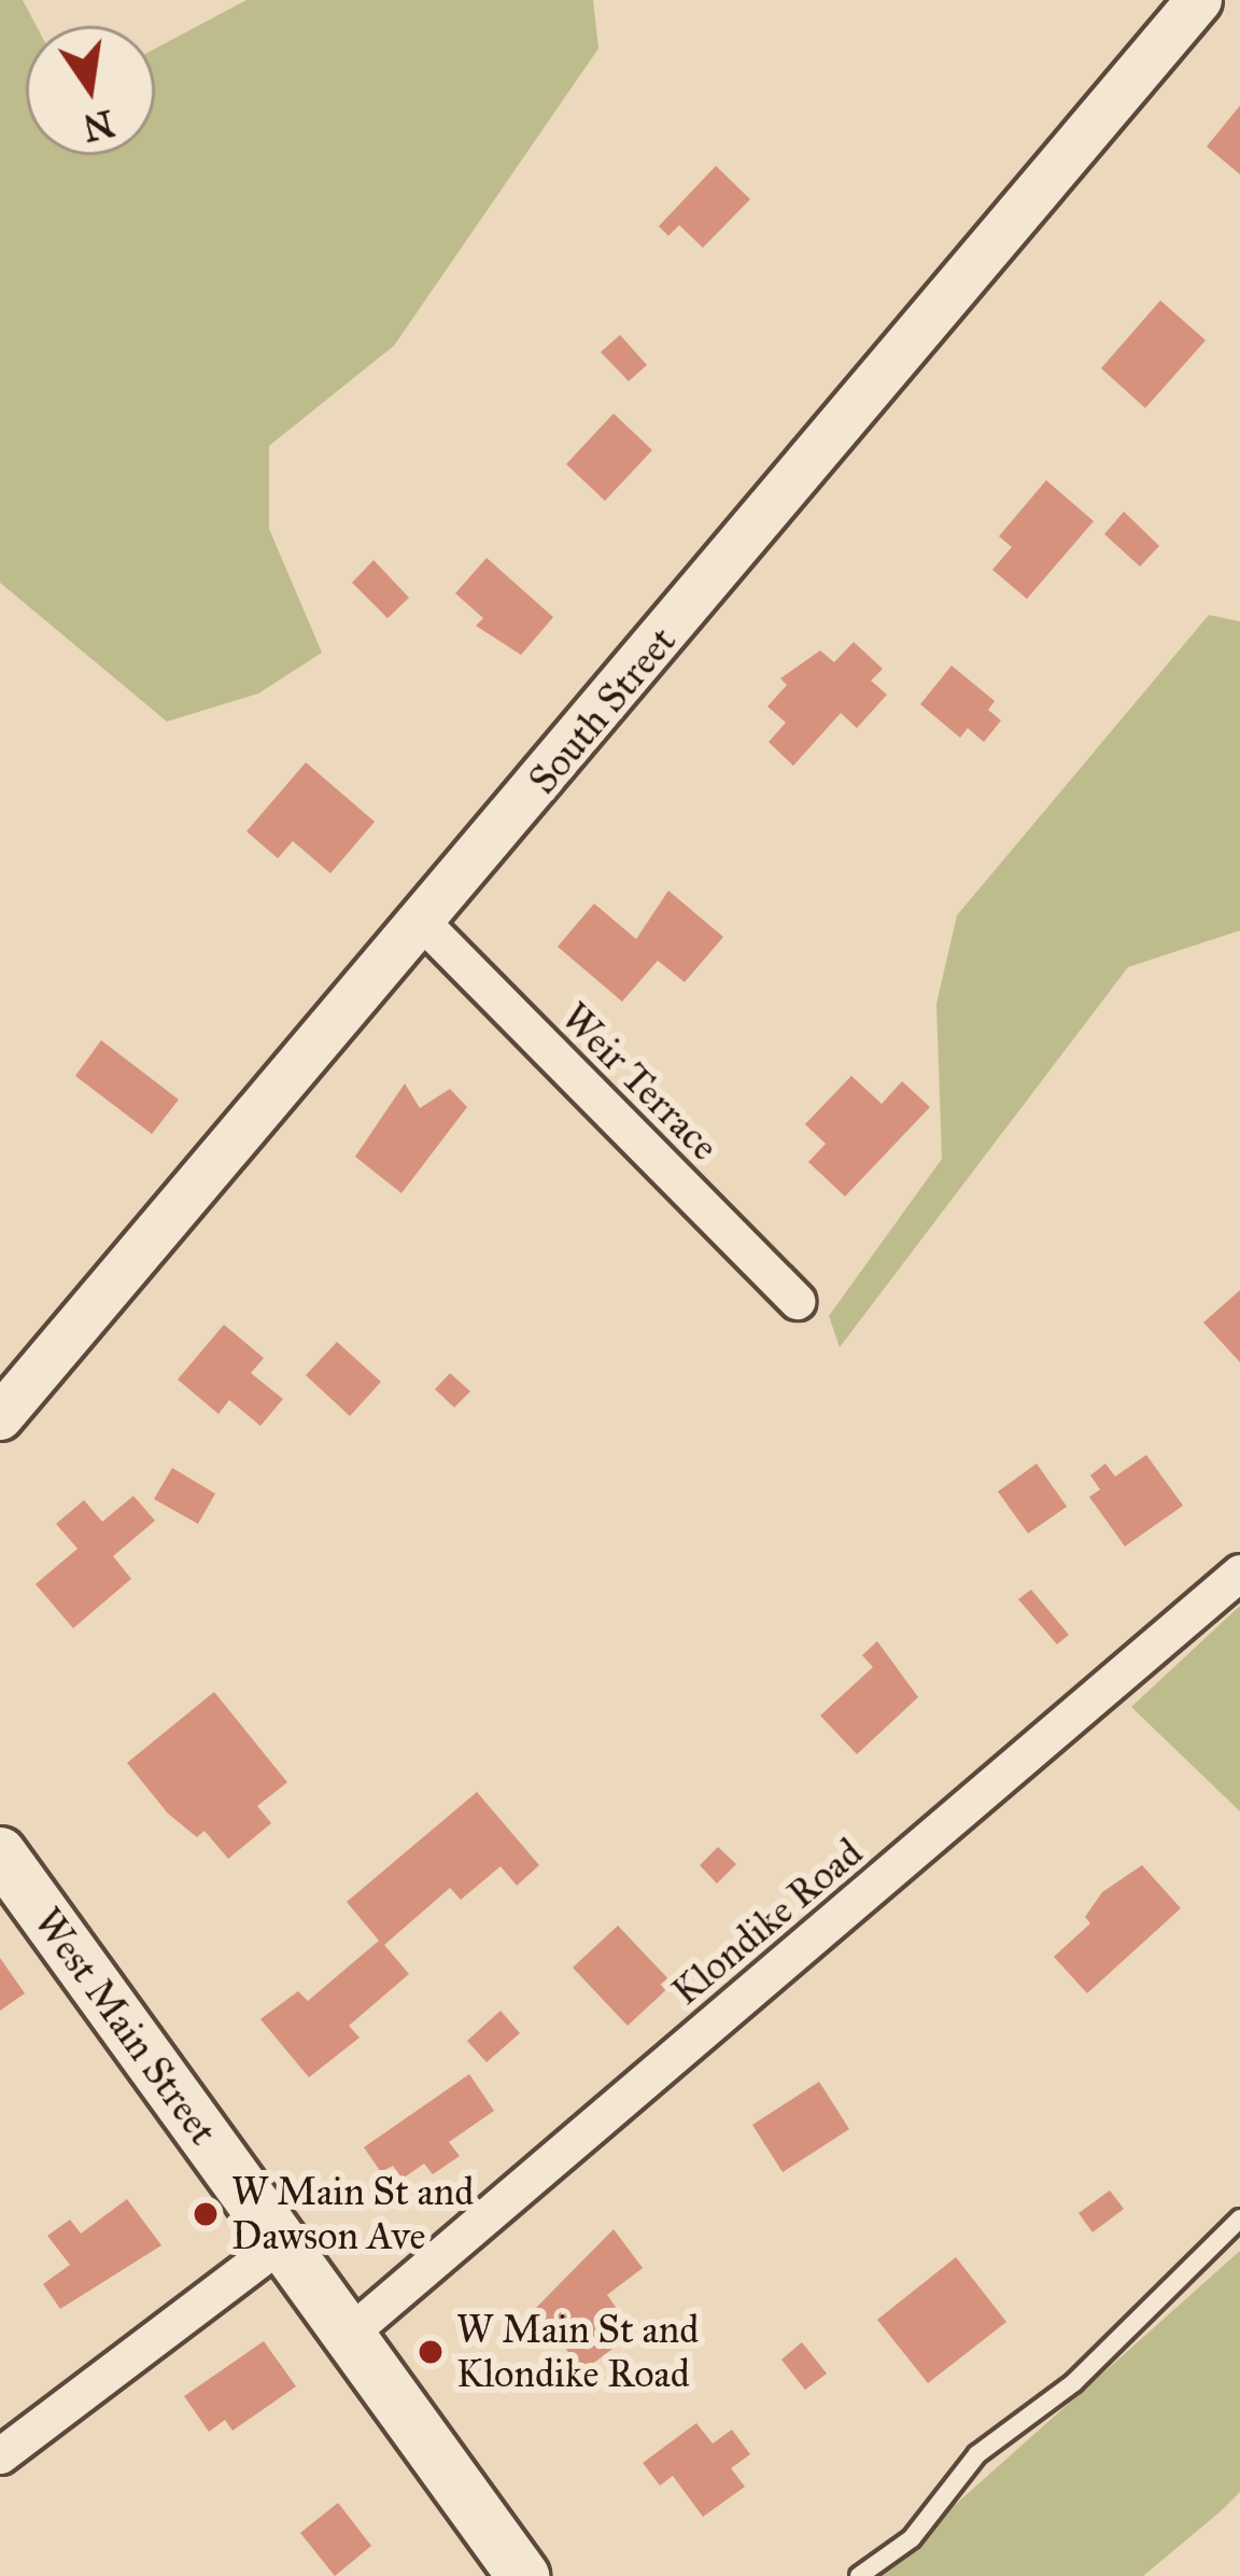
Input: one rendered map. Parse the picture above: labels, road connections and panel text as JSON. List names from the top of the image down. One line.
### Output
{"streets":{"main road":["West Main Street"],"street":["South Street","Weir Terrace","Klondike Road"]},"crossings":[["South Street","Weir Terrace"],["Klondike Road","West Main Street"]],"places":["W Main St and Dawson Ave","W Main St and Klondike Road"],"north":"bottom"}
